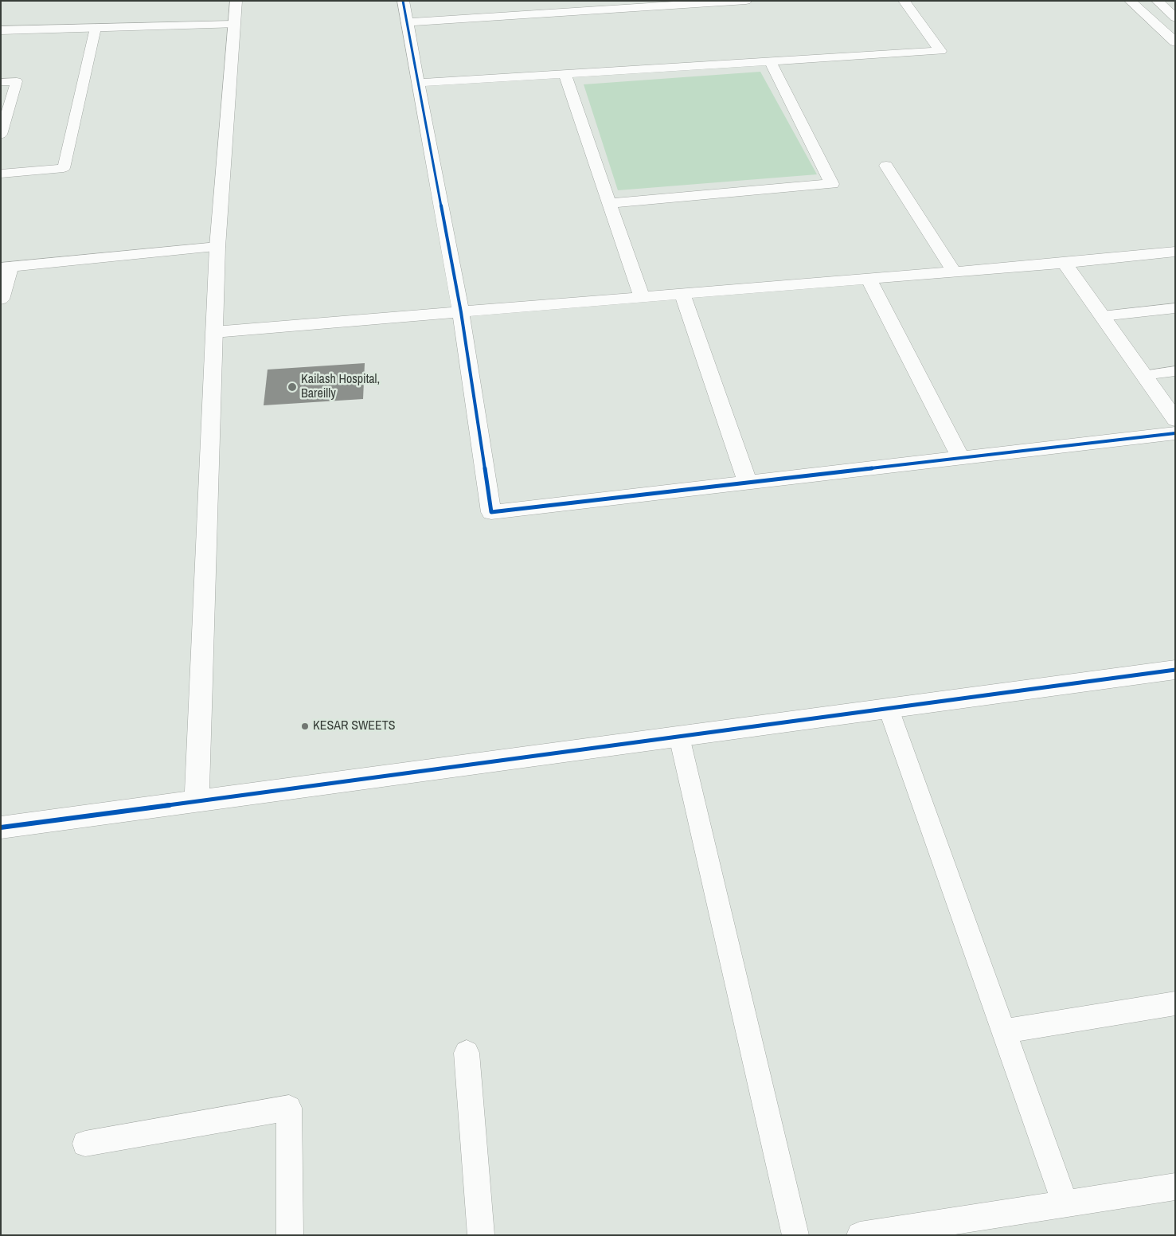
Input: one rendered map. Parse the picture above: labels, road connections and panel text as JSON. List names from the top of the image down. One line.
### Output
{"places":["Kailash Hospital, Bareilly","KESAR SWEETS"]}
